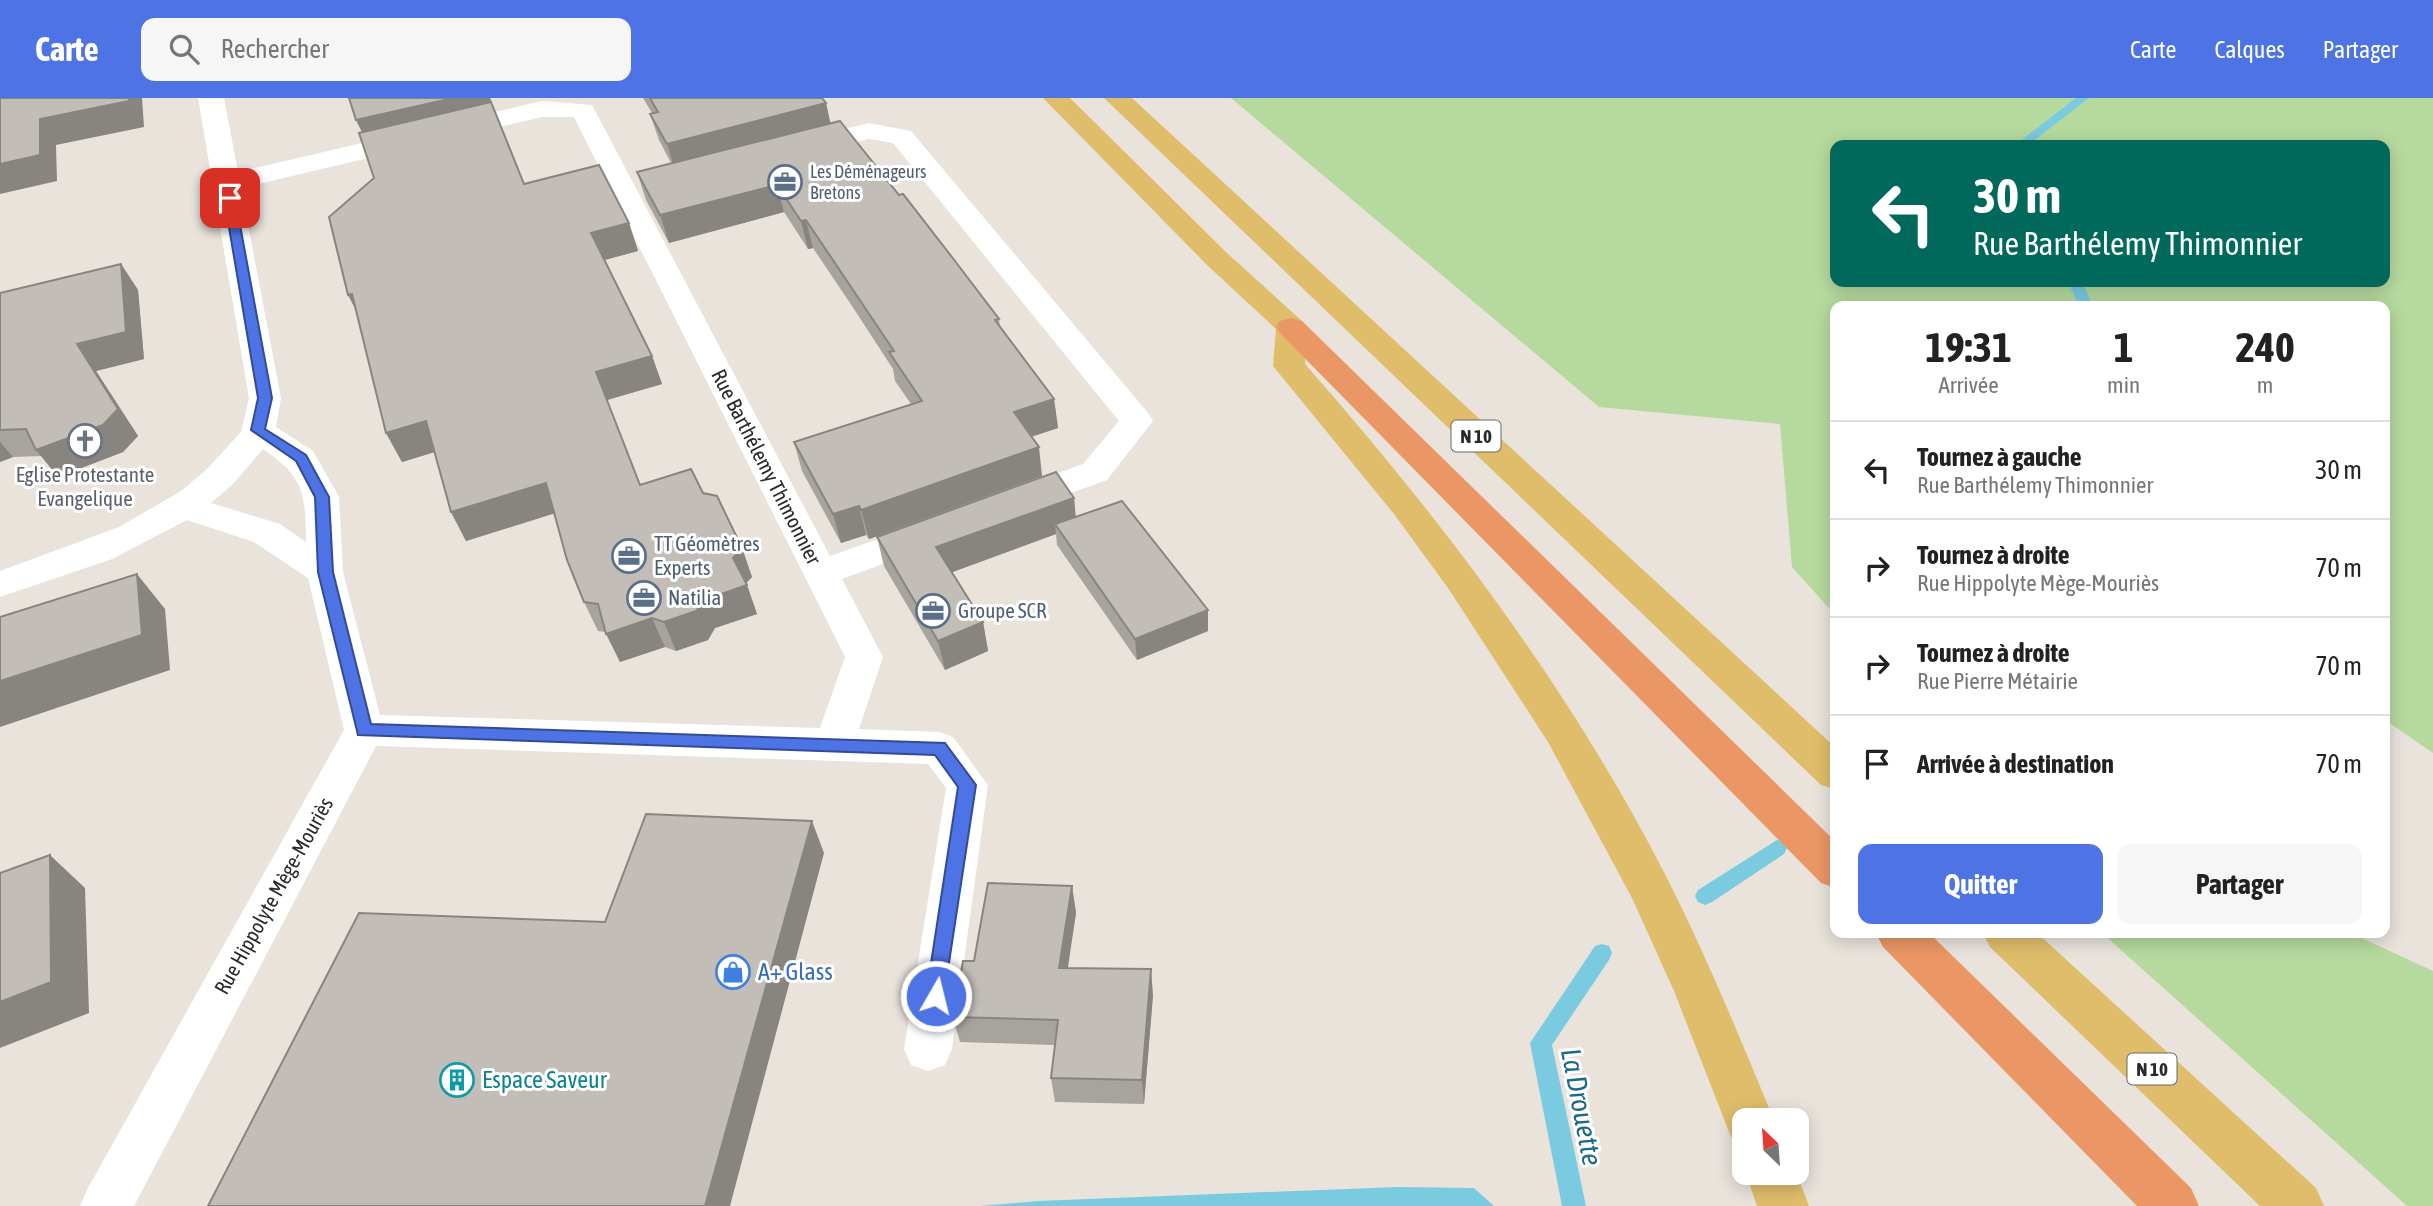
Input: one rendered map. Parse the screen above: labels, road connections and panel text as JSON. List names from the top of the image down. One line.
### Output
{"streets":{"highway":["N 10"],"street":["Rue Barthélemy Thimonnier","Rue Hippolyte Mège-Mouriès"]},"water":["La Drouette"],"places":{"office":["Les Déménageurs Bretons","TT Géomètres Experts","Natilia","Groupe SCR"],"church":["Eglise Protestante Evangelique"],"shop":["A+ Glass"],"building":["Espace Saveur"]},"north":"top left","page":{"header":"Carte","search":"Rechercher","nav":["Carte","Calques","Partager"],"turn":["30 m","Rue Barthélemy Thimonnier"],"eta":["19:31","Arrivée","1","min","240","m"],"list":[{"name":"Tournez à gauche","note":"Rue Barthélemy Thimonnier","value":"30 m"},{"name":"Tournez à droite","note":"Rue Hippolyte Mège-Mouriès","value":"70 m"},{"name":"Tournez à droite","note":"Rue Pierre Métairie","value":"70 m"},{"name":"Arrivée à destination","value":"70 m"}],"buttons":["Quitter","Partager"]}}
